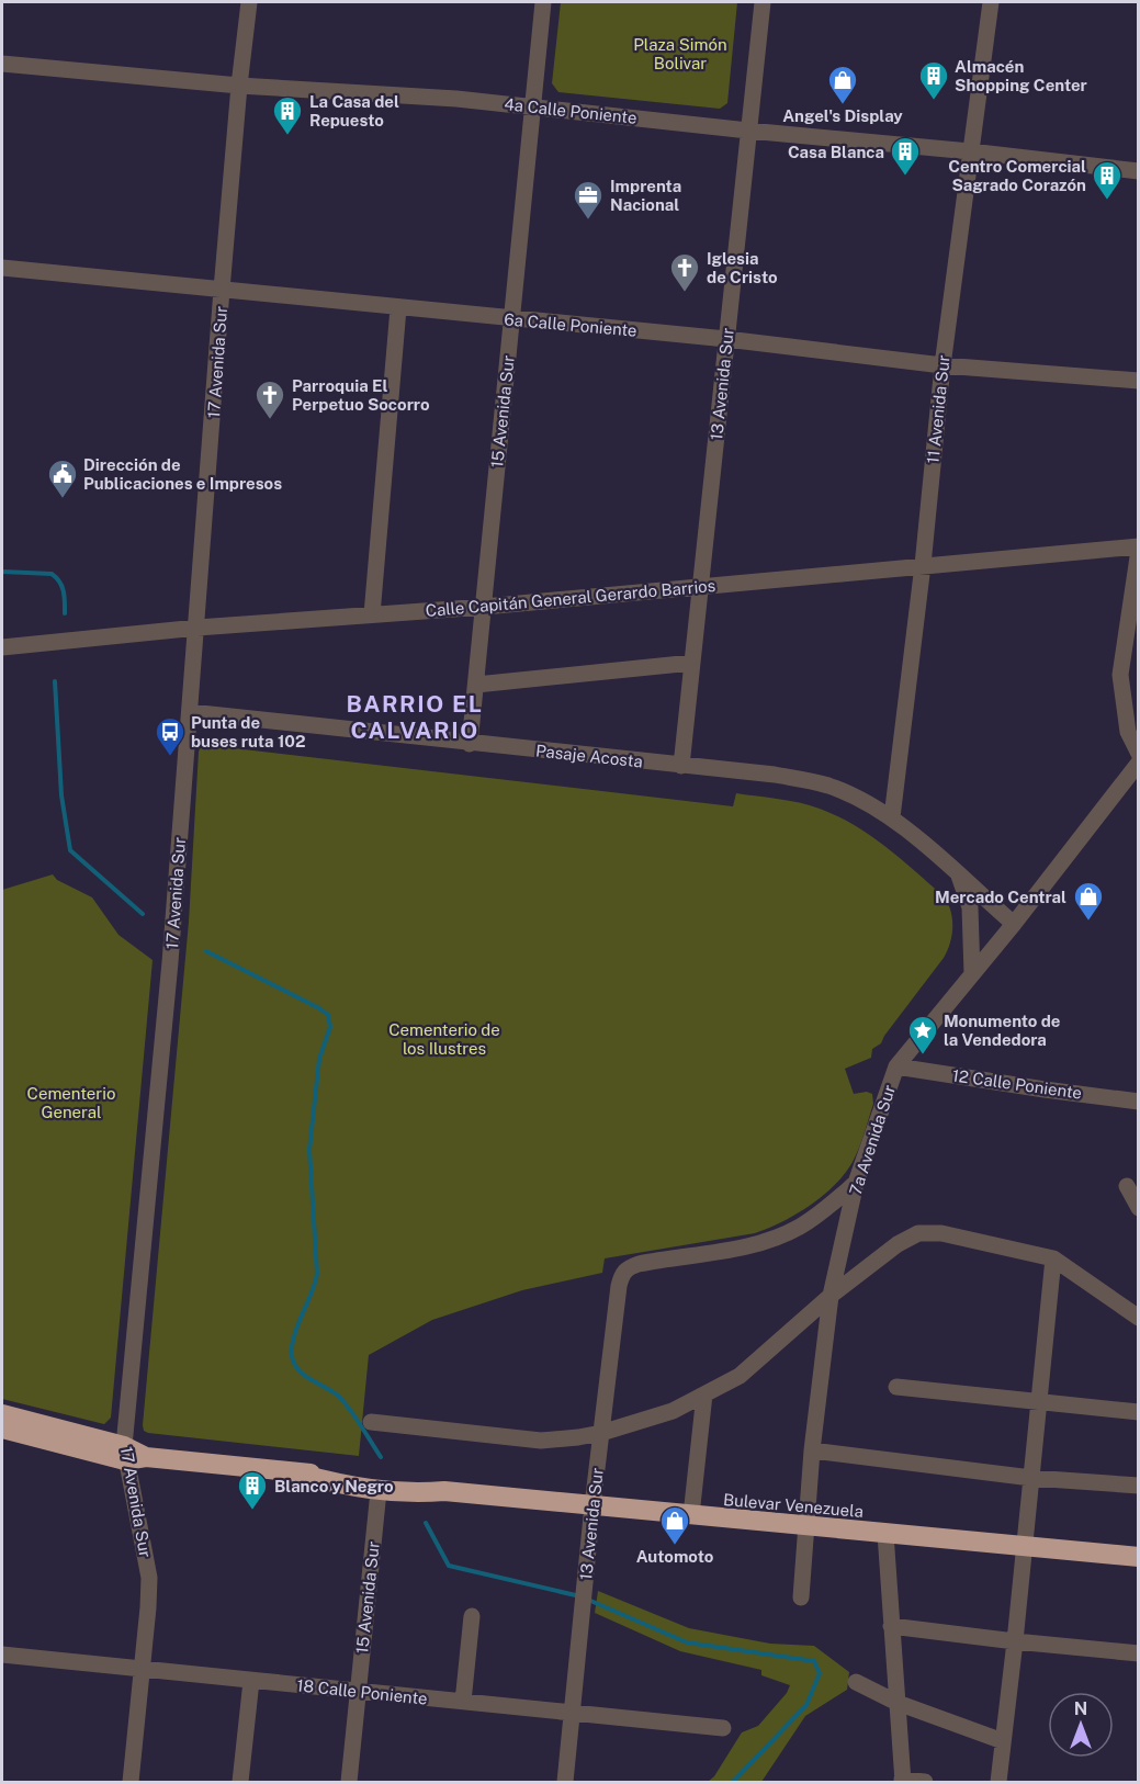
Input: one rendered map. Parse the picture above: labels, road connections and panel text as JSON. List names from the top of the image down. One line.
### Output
{"streets":{"highway":["Bulevar Venezuela"],"street":["4a Calle Poniente","6a Calle Poniente","17 Avenida Sur","13 Avenida Sur","11 Avenida Sur","15 Avenida Sur","Calle Capitán General Gerardo Barrios","Pasaje Acosta","12 Calle Poniente","7a Avenida Sur","18 Calle Poniente"]},"crossings":[["4a Calle Poniente","17 Avenida Sur"],["4a Calle Poniente","13 Avenida Sur"],["4a Calle Poniente","11 Avenida Sur"],["4a Calle Poniente","15 Avenida Sur"],["6a Calle Poniente","17 Avenida Sur"],["6a Calle Poniente","13 Avenida Sur"],["6a Calle Poniente","11 Avenida Sur"],["6a Calle Poniente","15 Avenida Sur"],["17 Avenida Sur","Calle Capitán General Gerardo Barrios"],["17 Avenida Sur","Pasaje Acosta"],["17 Avenida Sur","Bulevar Venezuela"],["17 Avenida Sur","18 Calle Poniente"],["13 Avenida Sur","Calle Capitán General Gerardo Barrios"],["13 Avenida Sur","Pasaje Acosta"],["13 Avenida Sur","7a Avenida Sur"],["13 Avenida Sur","Bulevar Venezuela"],["13 Avenida Sur","18 Calle Poniente"],["11 Avenida Sur","Calle Capitán General Gerardo Barrios"],["11 Avenida Sur","Pasaje Acosta"],["15 Avenida Sur","Calle Capitán General Gerardo Barrios"],["15 Avenida Sur","Pasaje Acosta"],["15 Avenida Sur","Bulevar Venezuela"],["15 Avenida Sur","18 Calle Poniente"],["Pasaje Acosta","7a Avenida Sur"],["12 Calle Poniente","7a Avenida Sur"],["7a Avenida Sur","Bulevar Venezuela"]],"districts":["BARRIO EL CALVARIO"],"parks":["Plaza Simón Bolivar","Cementerio de los Ilustres","Cementerio General"],"places":{"building":["Almacén Shopping Center","La Casa del Repuesto","Casa Blanca","Centro Comercial Sagrado Corazón","Blanco y Negro"],"shop":["Angel's Display","Mercado Central","Automoto"],"office":["Imprenta Nacional"],"church":["Iglesia de Cristo","Parroquia El Perpetuo Socorro"],"public building":["Dirección de Publicaciones e Impresos"],"bus stop":["Punta de buses ruta 102"],"place":["Monumento de la Vendedora"]},"north":"top"}
